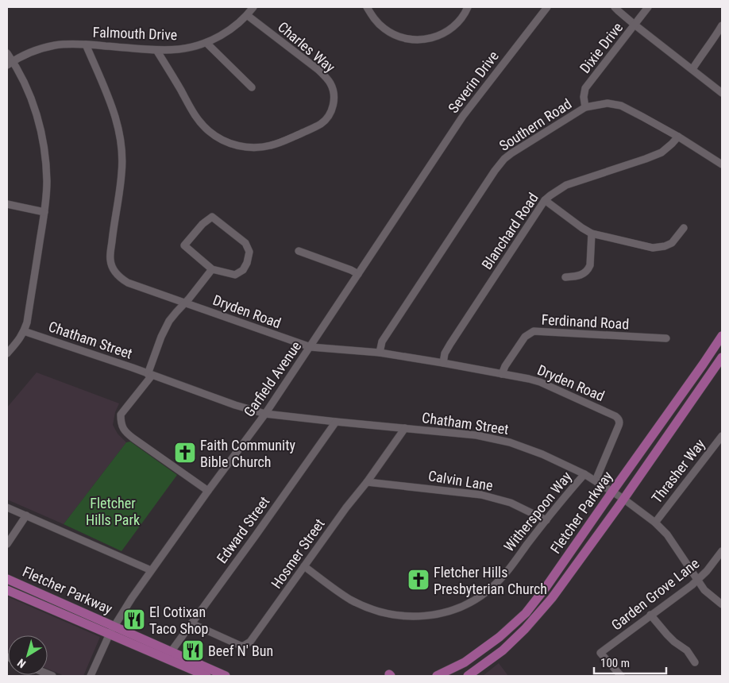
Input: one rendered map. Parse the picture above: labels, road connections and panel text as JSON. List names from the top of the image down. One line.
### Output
{"streets":{"main road":["Fletcher Parkway"],"street":["Falmouth Drive","Charles Way","Dixie Drive","Severin Drive","Southern Road","Blanchard Road","Dryden Road","Ferdinand Road","Chatham Street","Garfield Avenue","Thrasher Way","Calvin Lane","Witherspoon Way","Edward Street","Hosmer Street","Garden Grove Lane"]},"crossings":[["Falmouth Drive","Charles Way"],["Falmouth Drive","Dryden Road"],["Dixie Drive","Southern Road"],["Severin Drive","Garfield Avenue"],["Southern Road","Blanchard Road"],["Southern Road","Dryden Road"],["Blanchard Road","Dryden Road"],["Dryden Road","Ferdinand Road"],["Dryden Road","Garfield Avenue"],["Dryden Road","Witherspoon Way"],["Chatham Street","Garfield Avenue"],["Chatham Street","Thrasher Way"],["Chatham Street","Witherspoon Way"],["Chatham Street","Fletcher Parkway"],["Chatham Street","Edward Street"],["Chatham Street","Hosmer Street"],["Chatham Street","Garden Grove Lane"],["Garfield Avenue","Fletcher Parkway"],["Calvin Lane","Witherspoon Way"],["Calvin Lane","Hosmer Street"],["Witherspoon Way","Hosmer Street"],["Fletcher Parkway","Edward Street"],["Edward Street","Hosmer Street"]],"parks":["Fletcher Hills Park"],"places":{"church":["Faith Community Bible Church","Fletcher Hills Presbyterian Church"],"restaurant":["El Cotixan Taco Shop","Beef N' Bun"]},"scale_bar":"100 m","north":"bottom left"}
